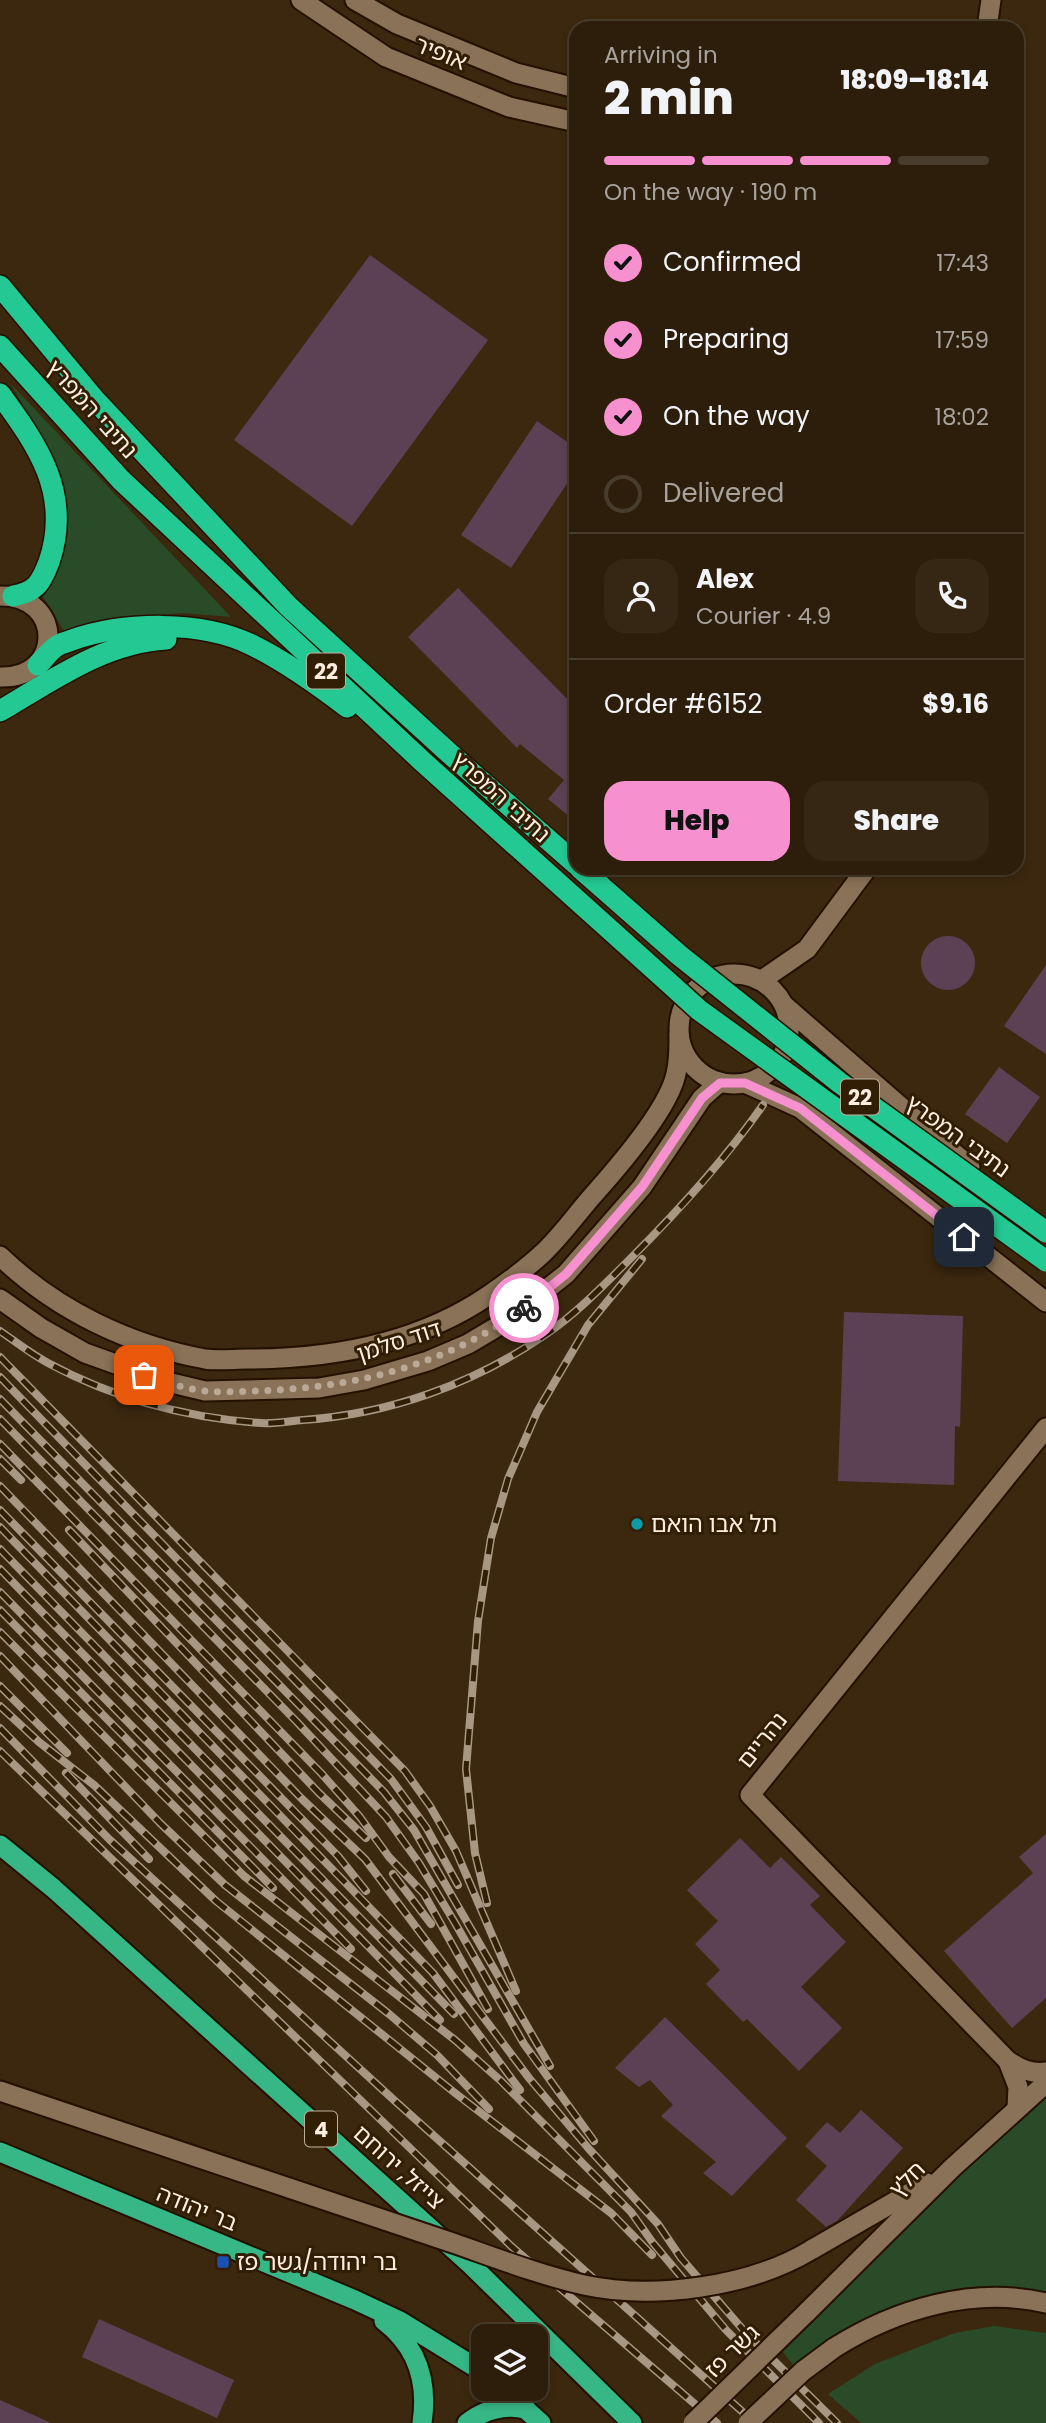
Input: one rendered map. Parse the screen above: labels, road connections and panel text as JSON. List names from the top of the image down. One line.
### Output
{"streets":{"highway":["נתיבי המפרץ","22","4","צייזל, ירוחם","בר יהודה"],"street":["אופיר","דוד סלמן","נהריים","חלץ","גשר פז"]},"crossings":[["חלץ","גשר פז"]],"places":{"other":["תל אבו הואם"],"transit":["בר יהודה/גשר פז"]},"page":{"heading":["2 min","Arriving in","18:09–18:14"],"panel":["Alex","Courier · 4.9","Order #6152","$9.16"],"bar":"On the way · 190 m","list":[["Confirmed","17:43"],["Preparing","17:59"],["On the way","18:02"],"Delivered"],"buttons":["Help","Share"]}}
